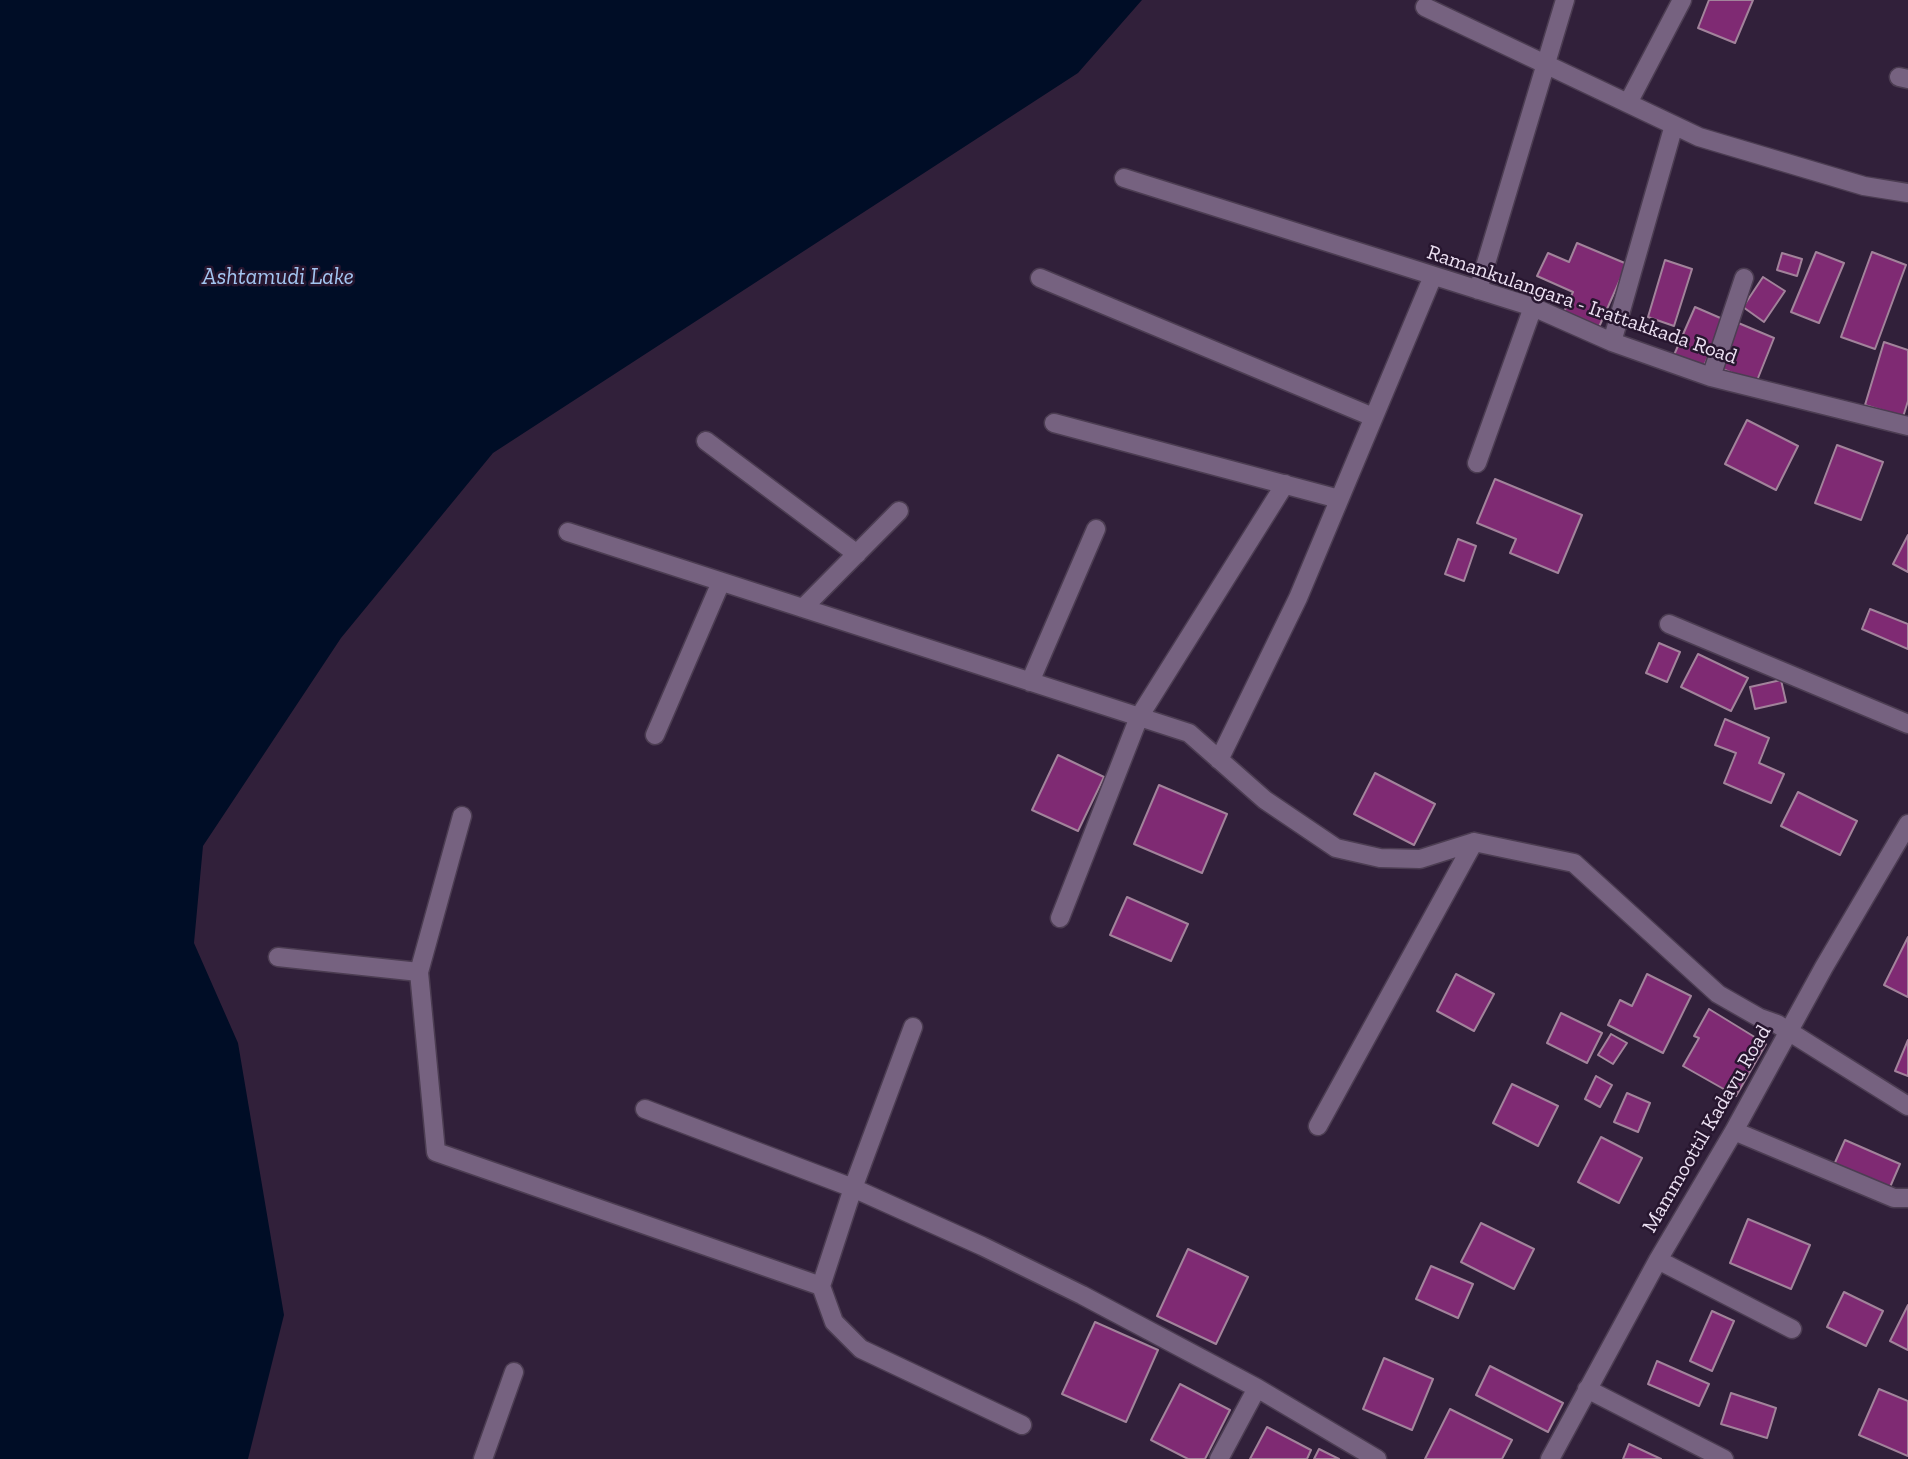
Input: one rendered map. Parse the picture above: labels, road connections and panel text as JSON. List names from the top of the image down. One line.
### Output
{"streets":{"street":["Ramankulangara - Irattakkada Road","Mammoottil Kadavu Road"]},"water":["Ashtamudi Lake"]}
